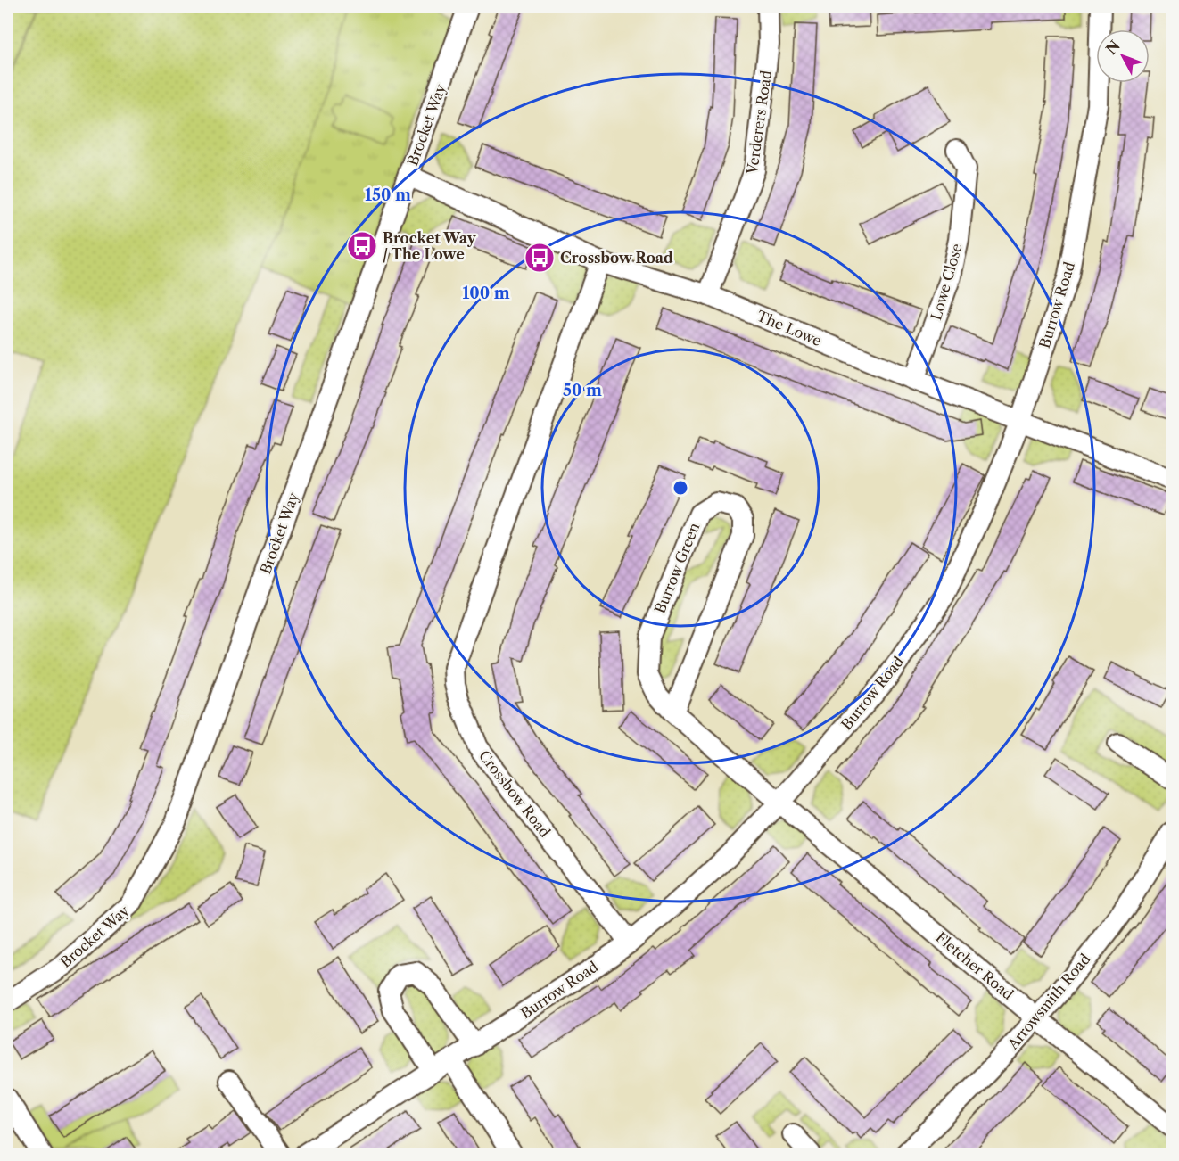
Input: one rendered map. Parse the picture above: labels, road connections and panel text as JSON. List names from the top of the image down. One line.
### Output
{"streets":{"street":["Verderers Road","Brocket Way","Lowe Close","Burrow Road","The Lowe","Burrow Green","Crossbow Road","Fletcher Road","Arrowsmith Road"]},"crossings":[["Verderers Road","The Lowe"],["Brocket Way","The Lowe"],["Lowe Close","The Lowe"],["Burrow Road","The Lowe"],["Burrow Road","Burrow Green"],["Burrow Road","Crossbow Road"],["Burrow Road","Fletcher Road"],["The Lowe","Crossbow Road"],["Burrow Green","Fletcher Road"],["Fletcher Road","Arrowsmith Road"]],"places":{"bus stop":["Brocket Way / The Lowe","Crossbow Road"]},"north":"top left","rings":["150 m","100 m","50 m"]}
